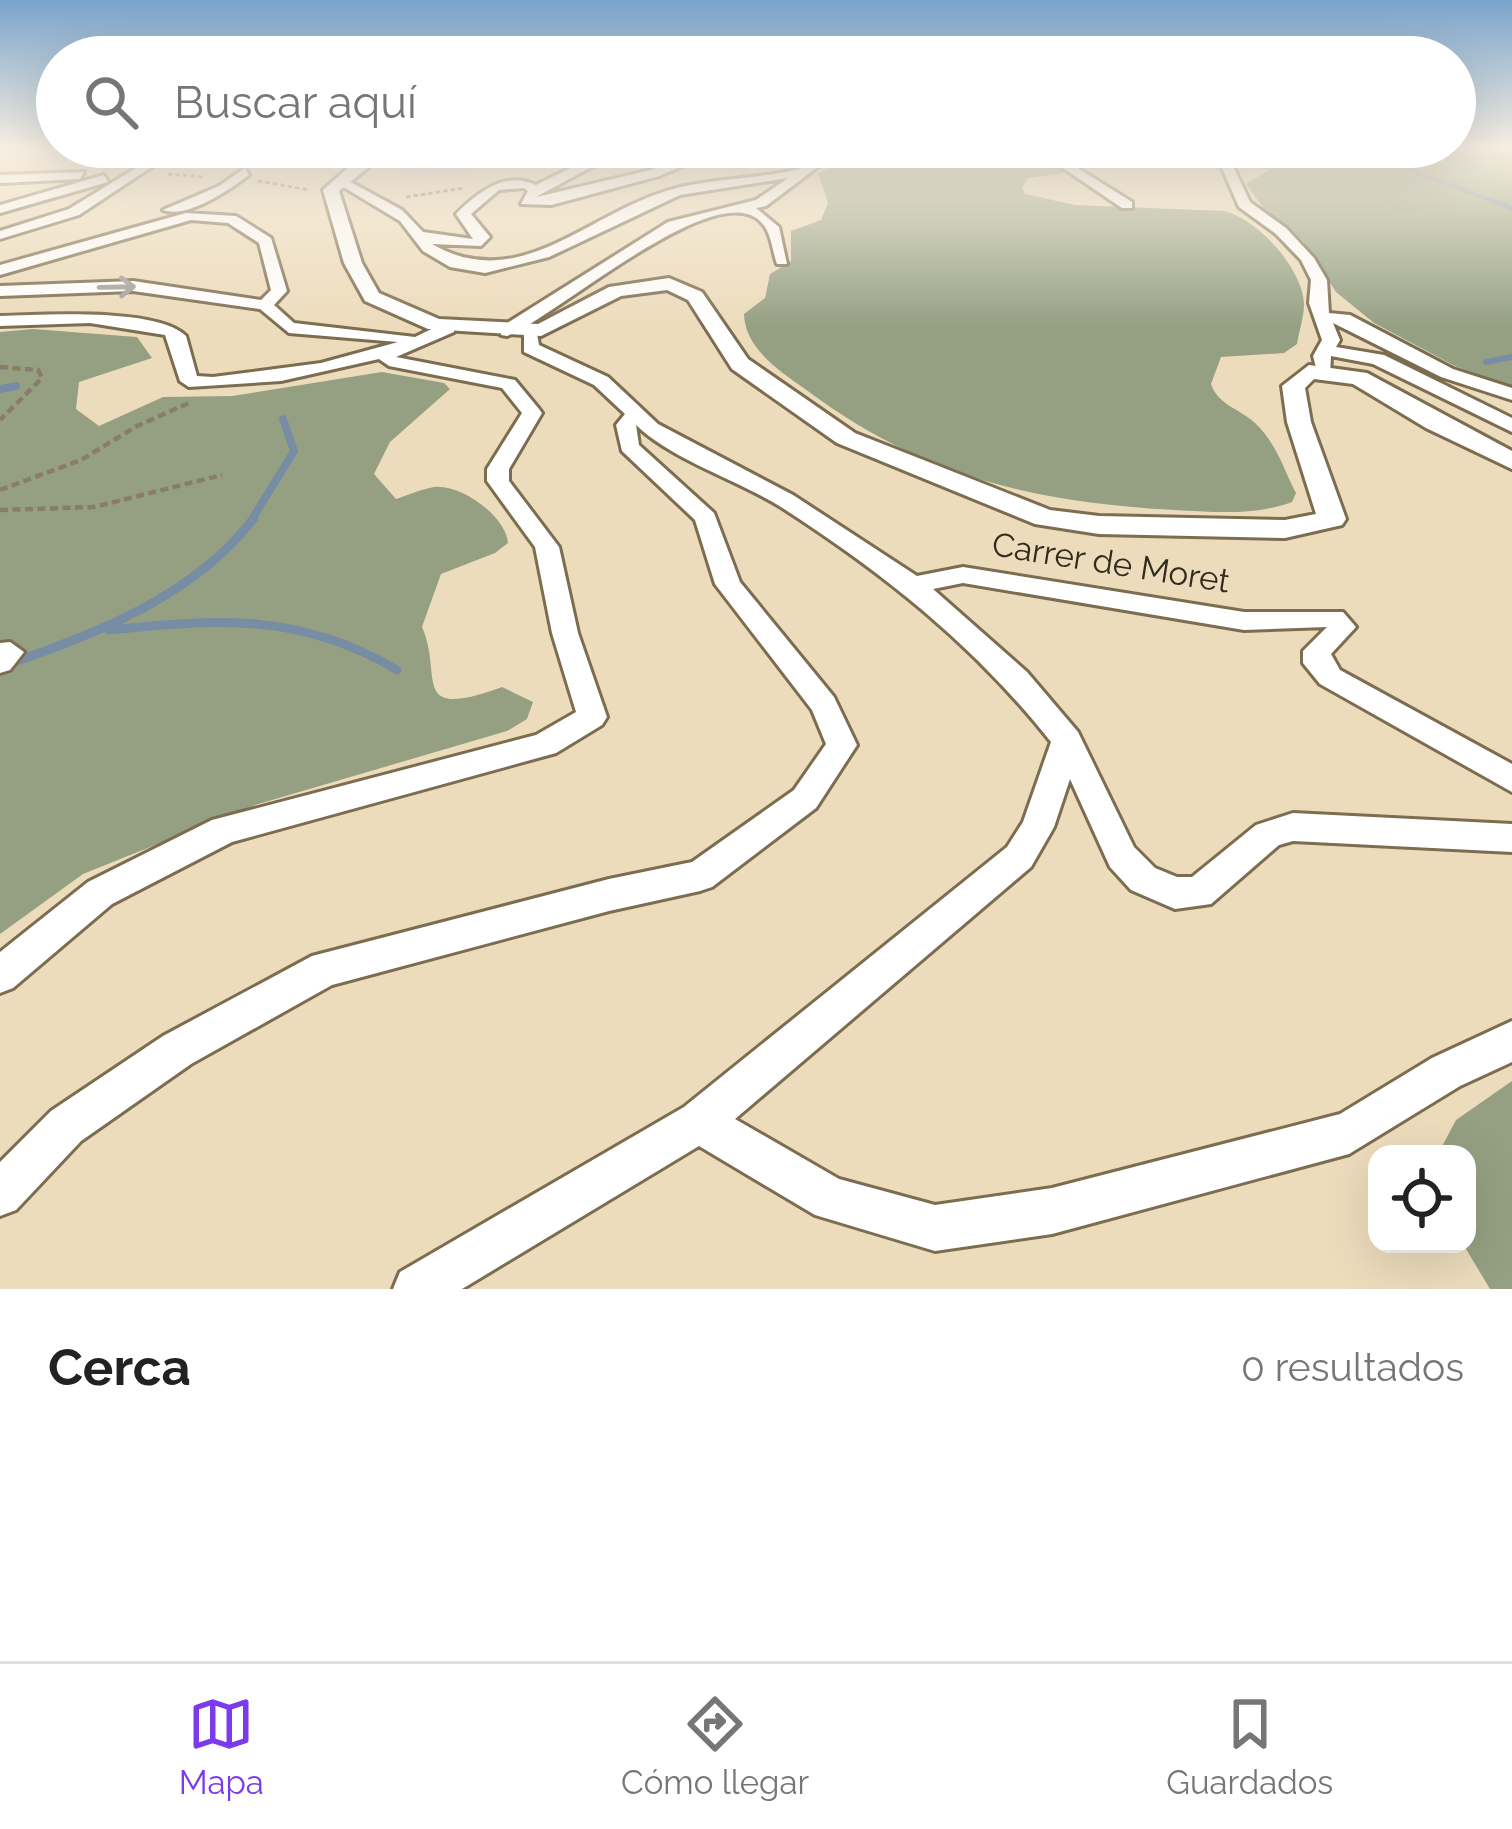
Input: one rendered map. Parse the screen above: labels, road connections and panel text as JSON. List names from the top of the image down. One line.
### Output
{"streets":{"street":["Carrer de Moret"]},"page":{"search":"Buscar aquí","heading":["Cerca","0 resultados"],"nav":["Mapa","Cómo llegar","Guardados"]}}
